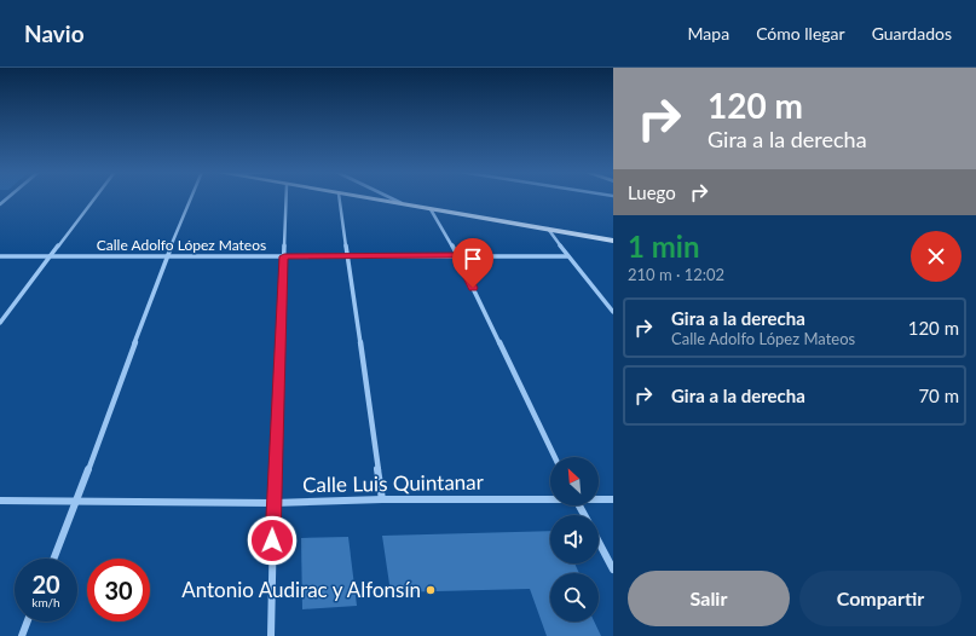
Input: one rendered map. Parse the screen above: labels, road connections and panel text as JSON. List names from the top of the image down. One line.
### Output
{"streets":{"street":["Calle Adolfo López Mateos","Calle Luis Quintanar"]},"places":["Antonio Audirac y Alfonsín"],"north":"top left","page":{"header":"Navio","nav":["Mapa","Cómo llegar","Guardados"],"turn":["120 m","Gira a la derecha"],"then":"Luego","heading":["1 min","210 m · 12:02"],"list":[{"name":"Gira a la derecha","note":"Calle Adolfo López Mateos","value":"120 m"},{"name":"Gira a la derecha","value":"70 m"}],"speed":"20 km/h","limit":"30","buttons":["Salir","Compartir"]}}
